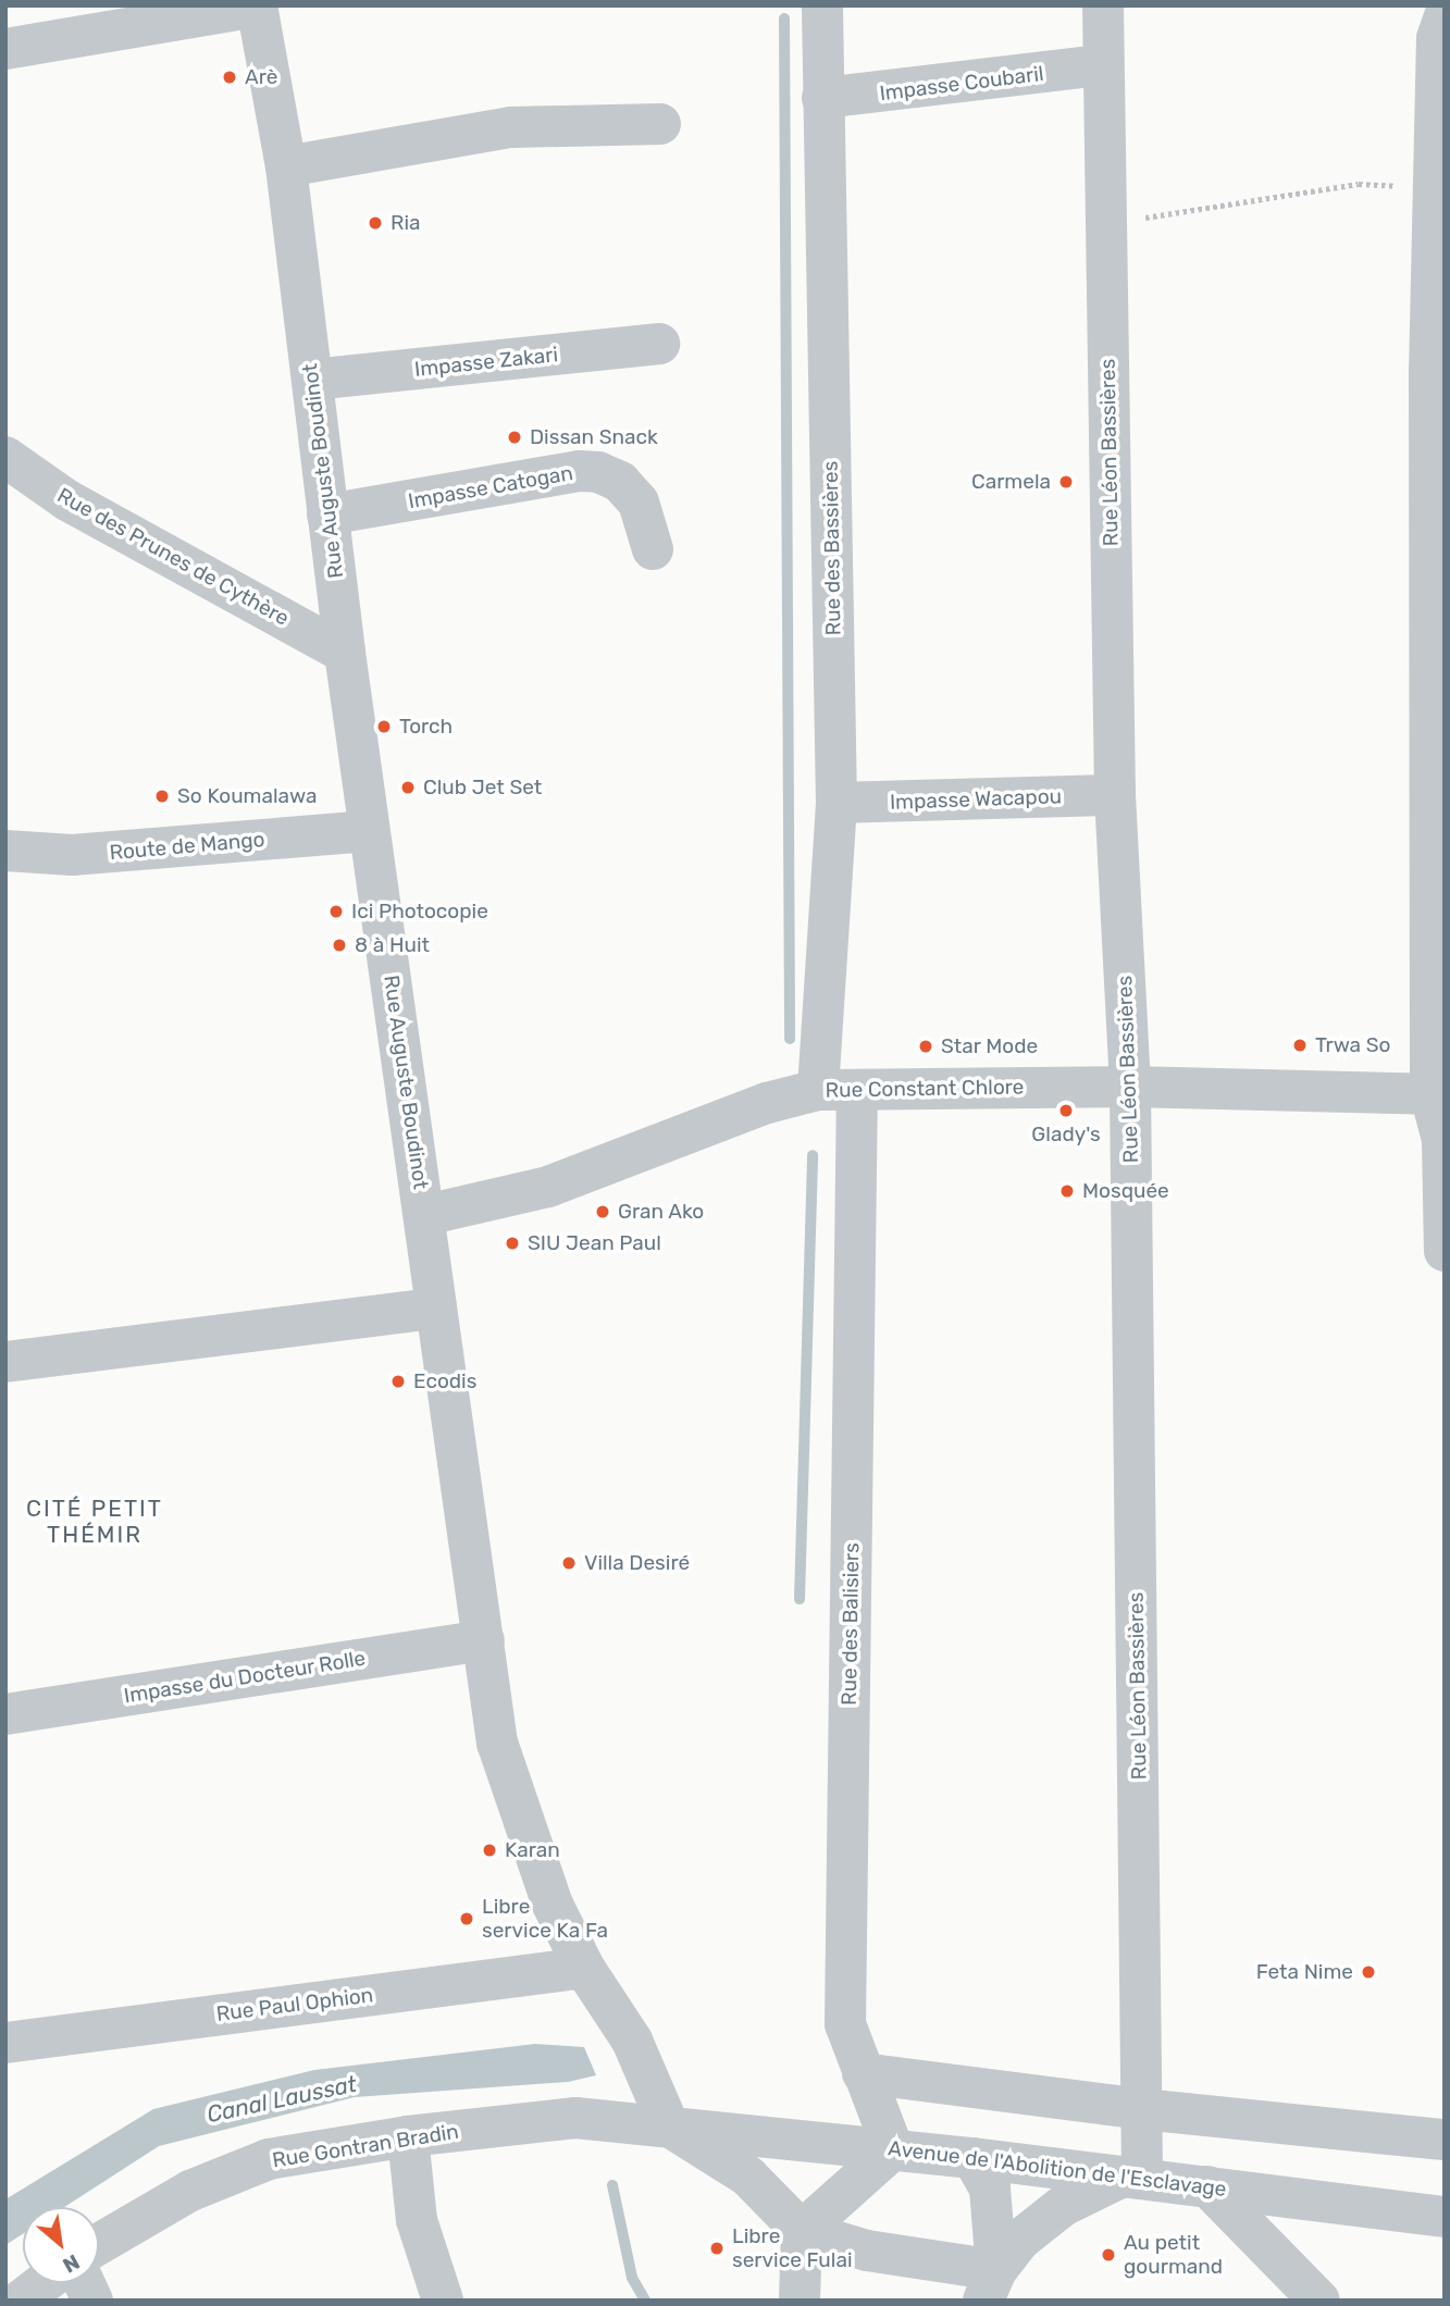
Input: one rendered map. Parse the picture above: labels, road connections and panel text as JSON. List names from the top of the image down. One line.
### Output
{"streets":{"street":["Impasse Coubaril","Impasse Zakari","Rue Léon Bassières","Rue Auguste Boudinot","Impasse Catogan","Rue des Bassières","Rue des Prunes de Cythère","Impasse Wacapou","Route de Mango","Rue Constant Chlore","Rue des Balisiers","Impasse du Docteur Rolle","Rue Paul Ophion","Rue Gontran Bradin","Avenue de l'Abolition de l'Esclavage"]},"crossings":[["Impasse Coubaril","Rue Léon Bassières"],["Impasse Coubaril","Rue des Bassières"],["Impasse Zakari","Rue Auguste Boudinot"],["Rue Léon Bassières","Impasse Wacapou"],["Rue Léon Bassières","Rue Constant Chlore"],["Rue Léon Bassières","Avenue de l'Abolition de l'Esclavage"],["Rue Auguste Boudinot","Impasse Catogan"],["Rue Auguste Boudinot","Rue des Prunes de Cythère"],["Rue Auguste Boudinot","Route de Mango"],["Rue Auguste Boudinot","Rue Constant Chlore"],["Rue Auguste Boudinot","Impasse du Docteur Rolle"],["Rue Auguste Boudinot","Rue Paul Ophion"],["Rue Auguste Boudinot","Rue Gontran Bradin"],["Rue Auguste Boudinot","Avenue de l'Abolition de l'Esclavage"],["Rue des Bassières","Impasse Wacapou"],["Rue des Bassières","Rue Constant Chlore"],["Rue des Bassières","Rue des Balisiers"],["Rue Constant Chlore","Rue des Balisiers"],["Rue des Balisiers","Avenue de l'Abolition de l'Esclavage"],["Rue Gontran Bradin","Avenue de l'Abolition de l'Esclavage"]],"districts":["CITÉ PETIT THÉMIR"],"water":["Canal Laussat"],"places":["Arè","Ria","Dissan Snack","Carmela","Torch","Club Jet Set","So Koumalawa","Ici Photocopie","8 à Huit","Trwa So","Star Mode","Glady's","Mosquée","Gran Ako","SIU Jean Paul","Ecodis","Villa Desiré","Karan","Libre service Ka Fa","Feta Nime","Libre service Fulai","Au petit gourmand"],"north":"bottom right"}
